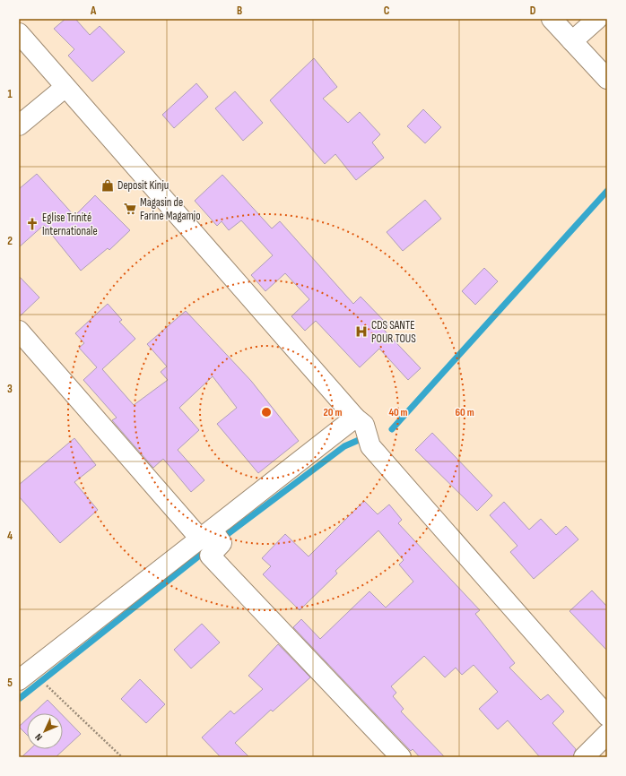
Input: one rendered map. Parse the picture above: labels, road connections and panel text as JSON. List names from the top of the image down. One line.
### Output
{"places":{"shop":["Deposit Kinju"],"supermarket":["Magasin de Farine Magamjo"],"church":["Eglise Trinité Internationale"],"hospital":["CDS SANTE POUR TOUS"]},"north":"bottom left","grid":{"columns":["A","B","C","D"],"rows":["1","2","3","4","5"]},"rings":["20 m","40 m","60 m"]}
